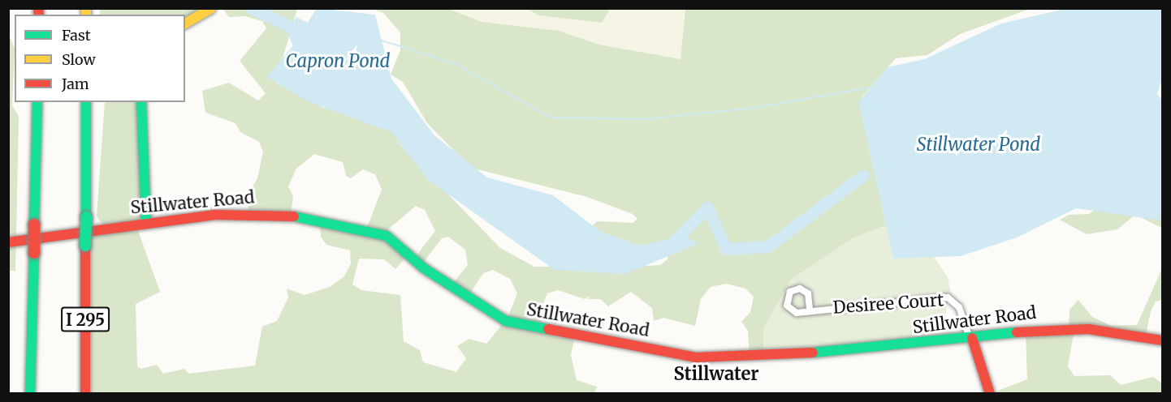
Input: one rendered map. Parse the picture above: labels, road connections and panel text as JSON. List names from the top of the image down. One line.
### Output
{"streets":{"main road":["Stillwater Road","I 295"],"street":["Desiree Court"]},"crossings":[["Stillwater Road","Desiree Court"]],"districts":["Stillwater"],"water":["Capron Pond","Stillwater Pond"],"legend":["Fast","Slow","Jam"]}
